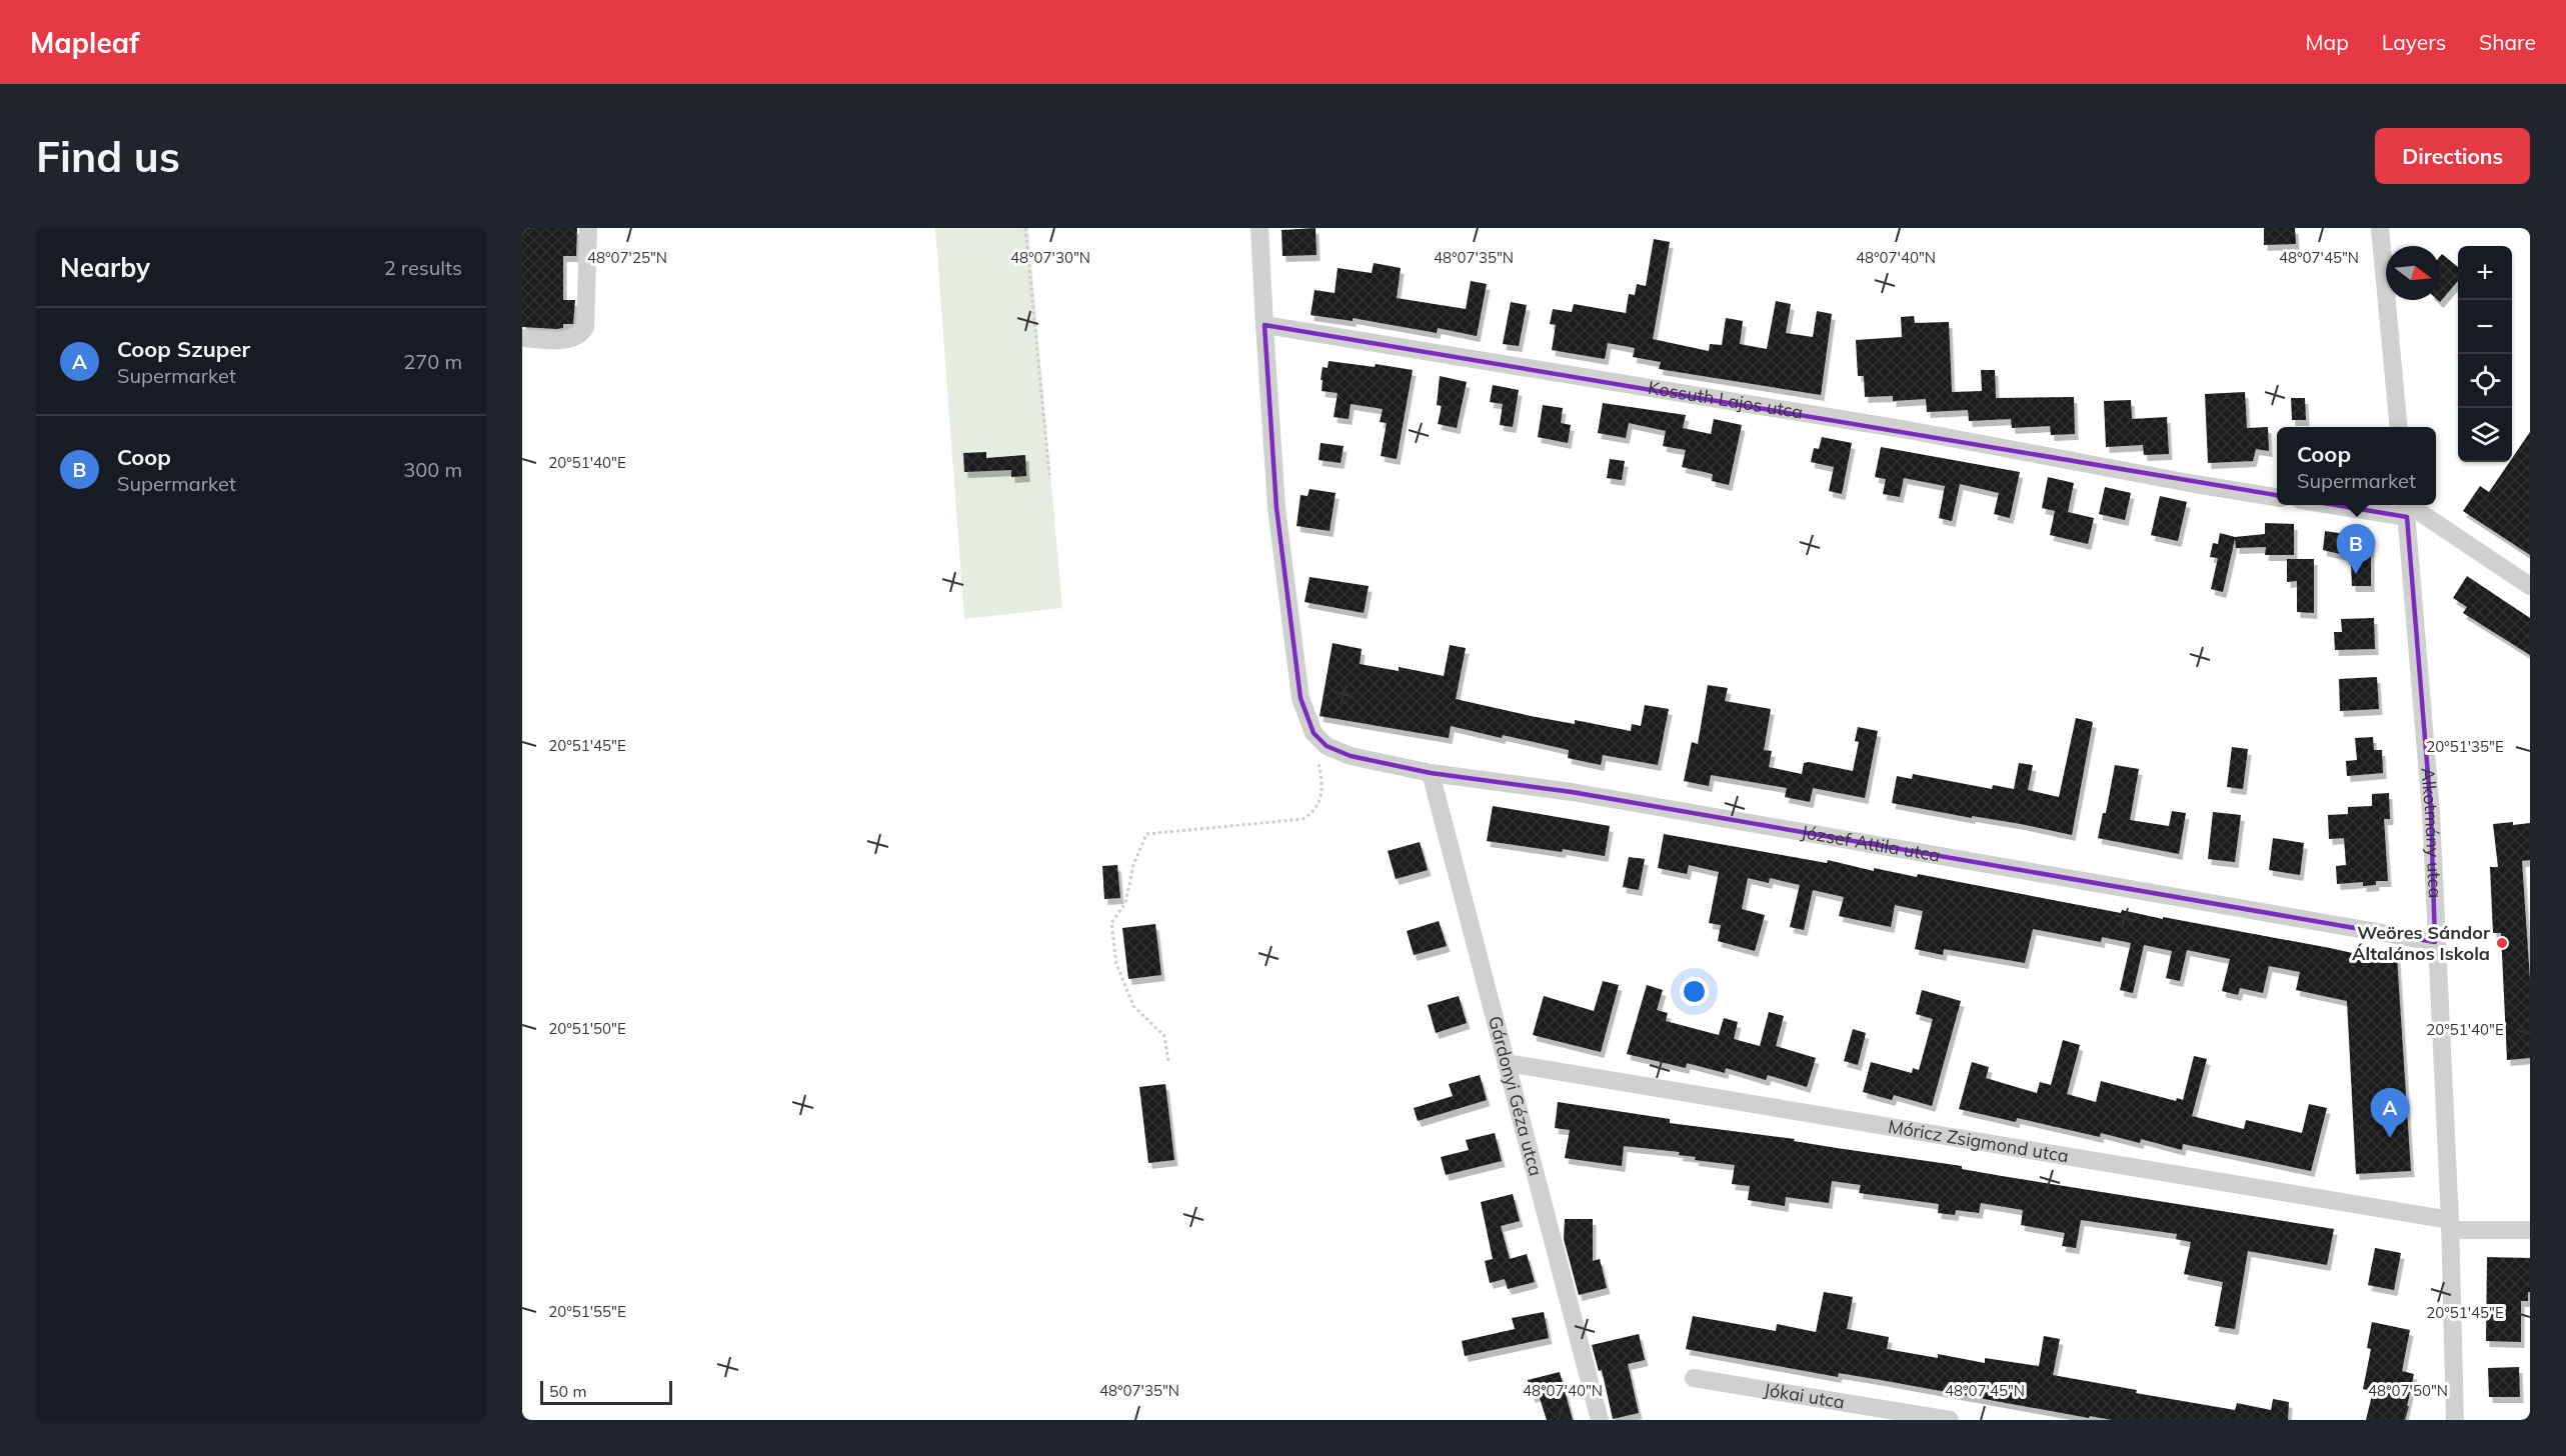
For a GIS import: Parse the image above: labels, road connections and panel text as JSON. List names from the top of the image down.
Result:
{
  "streets": {
    "street": [
      "Kossuth Lajos utca",
      "Alkotmány utca",
      "József Attila utca",
      "Gárdonyi Géza utca",
      "Móricz Zsigmond utca",
      "Jókai utca"
    ]
  },
  "crossings": [
    ["Alkotmány utca", "József Attila utca"],
    ["Alkotmány utca", "Móricz Zsigmond utca"],
    ["József Attila utca", "Gárdonyi Géza utca"],
    ["Gárdonyi Géza utca", "Móricz Zsigmond utca"]
  ],
  "places": ["Weöres Sándor Általános Iskola"],
  "scale_bar": "50 m",
  "north": "right",
  "page": {
    "header": "Mapleaf",
    "nav": ["Map", "Layers", "Share"],
    "buttons": "Directions",
    "title": "Find us",
    "heading": ["Nearby", "2 results"],
    "map_buttons": ["+", "−"],
    "list": [
      {
        "mark": "A",
        "name": "Coop Szuper",
        "note": "Supermarket",
        "value": "270 m"
      },
      {
        "mark": "B",
        "name": "Coop",
        "note": "Supermarket",
        "value": "300 m"
      }
    ],
    "popup": ["Coop", "Supermarket"],
    "pins": ["B", "A"],
    "scale": "50 m"
  },
  "coordinates": [
    "48°07'25\"N",
    "48°07'30\"N",
    "48°07'35\"N",
    "48°07'40\"N",
    "48°07'45\"N",
    "20°51'40\"E",
    "20°51'45\"E",
    "20°51'35\"E",
    "20°51'50\"E",
    "20°51'55\"E",
    "48°07'50\"N"
  ]
}
